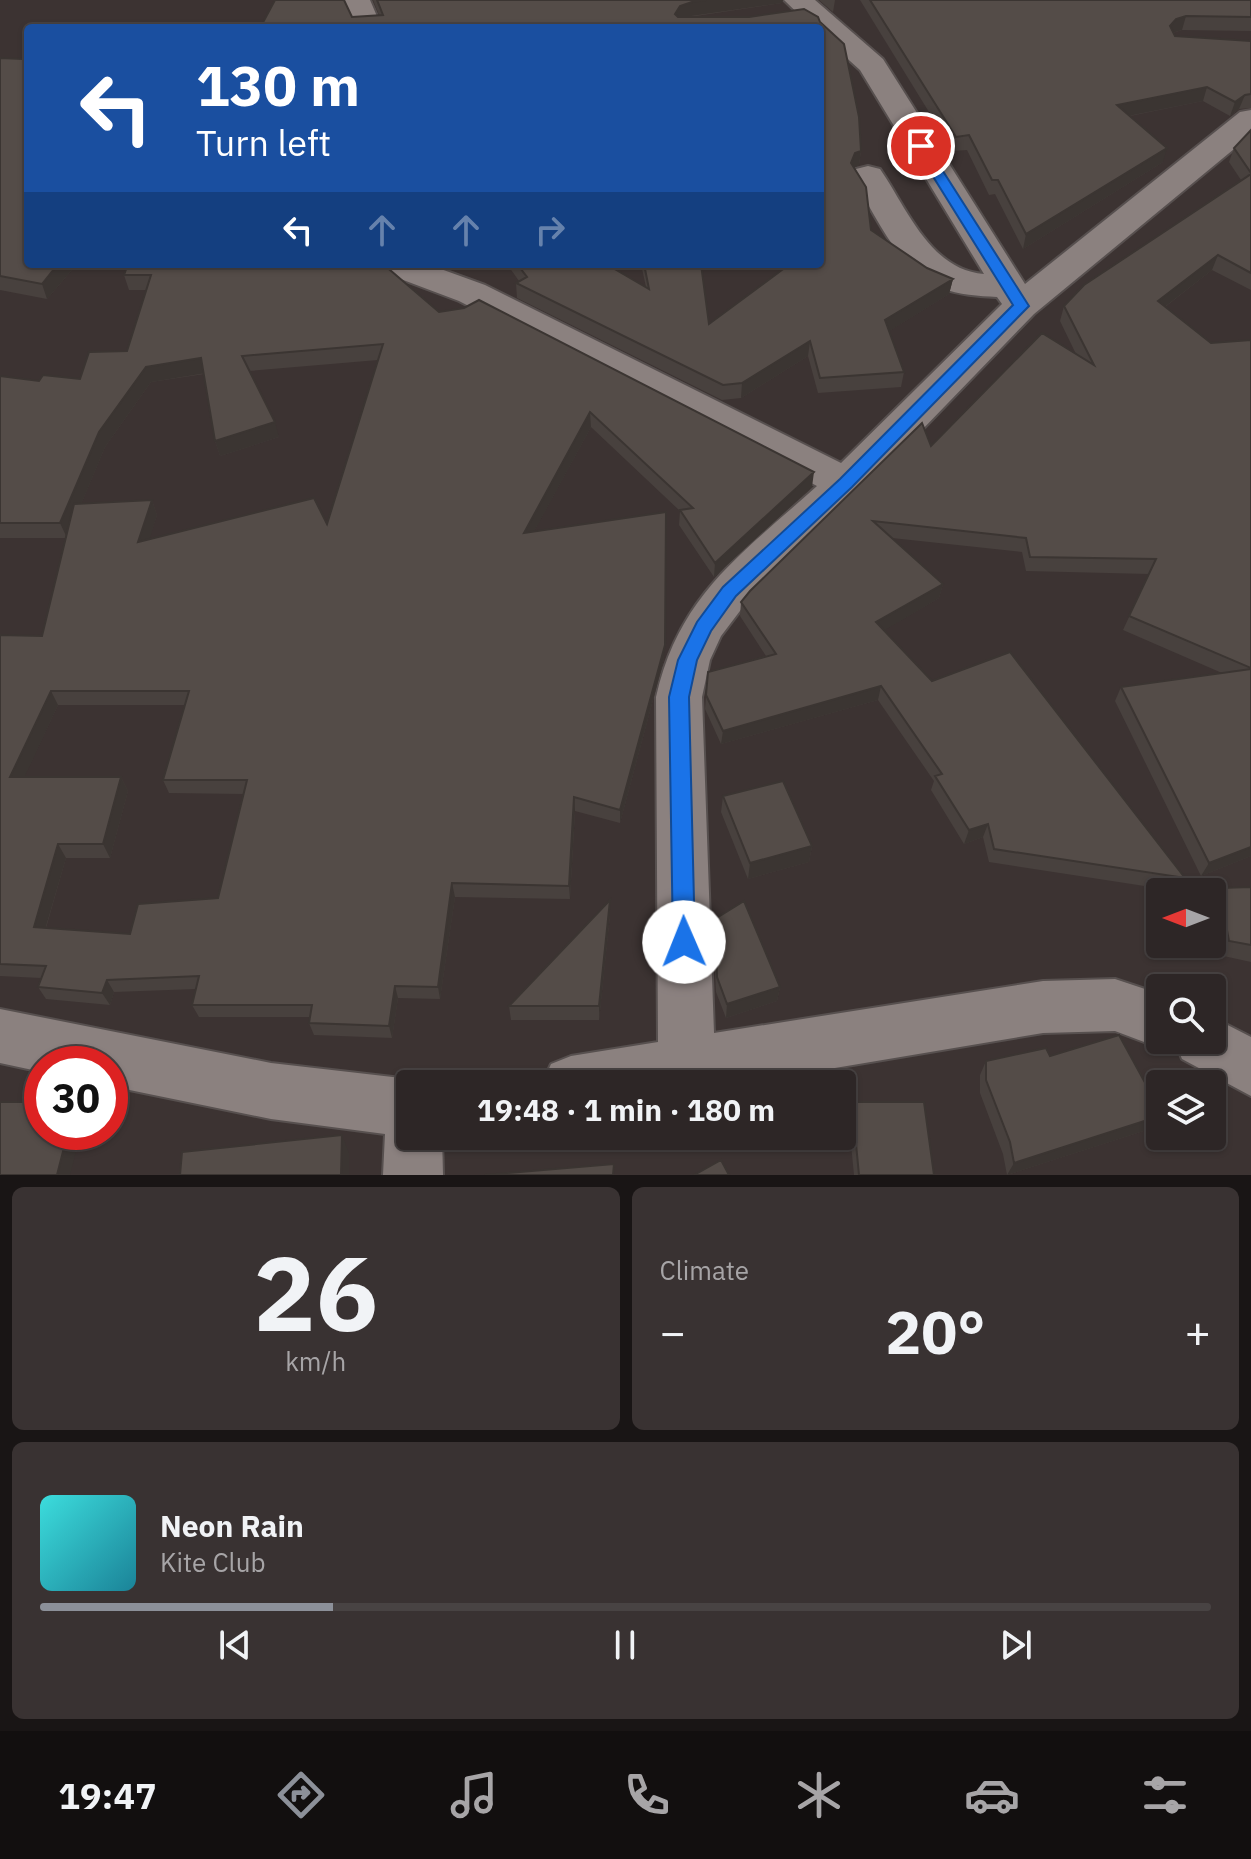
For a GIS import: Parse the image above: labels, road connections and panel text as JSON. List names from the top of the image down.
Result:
{
  "north": "left",
  "page": {
    "turn": ["130 m", "Turn left"],
    "limit": "30",
    "trip": "19:48 · 1 min · 180 m",
    "tile": [
      ["26", "km/h"],
      "Climate"
    ],
    "heat": ["−", "20°", "+"],
    "song": ["Neon Rain", "Kite Club"],
    "tabs": "19:47"
  }
}
